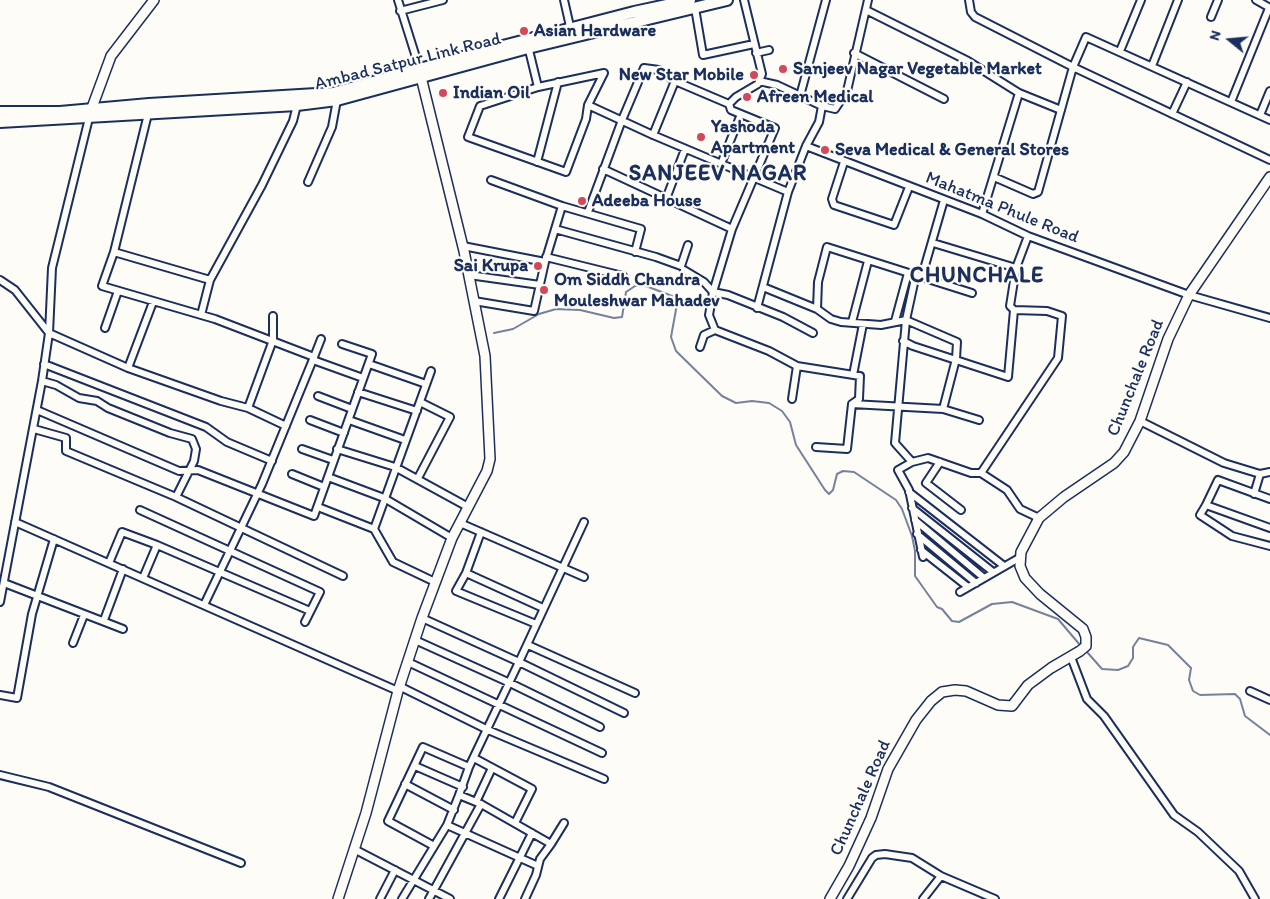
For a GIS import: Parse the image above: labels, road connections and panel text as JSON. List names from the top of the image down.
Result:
{
  "streets": {
    "main road": ["Ambad Satpur Link Road"],
    "street": ["Mahatma Phule Road", "Chunchale Road"]
  },
  "crossings": [
    ["Mahatma Phule Road", "Chunchale Road"]
  ],
  "districts": ["SANJEEV NAGAR", "CHUNCHALE"],
  "places": [
    "Asian Hardware",
    "Sanjeev Nagar Vegetable Market",
    "New Star Mobile",
    "Indian Oil",
    "Afreen Medical",
    "Yashoda Apartment",
    "Seva Medical & General Stores",
    "Adeeba House",
    "Sai Krupa",
    "Om Siddh Chandra Mouleshwar Mahadev"
  ],
  "north": "left"
}
